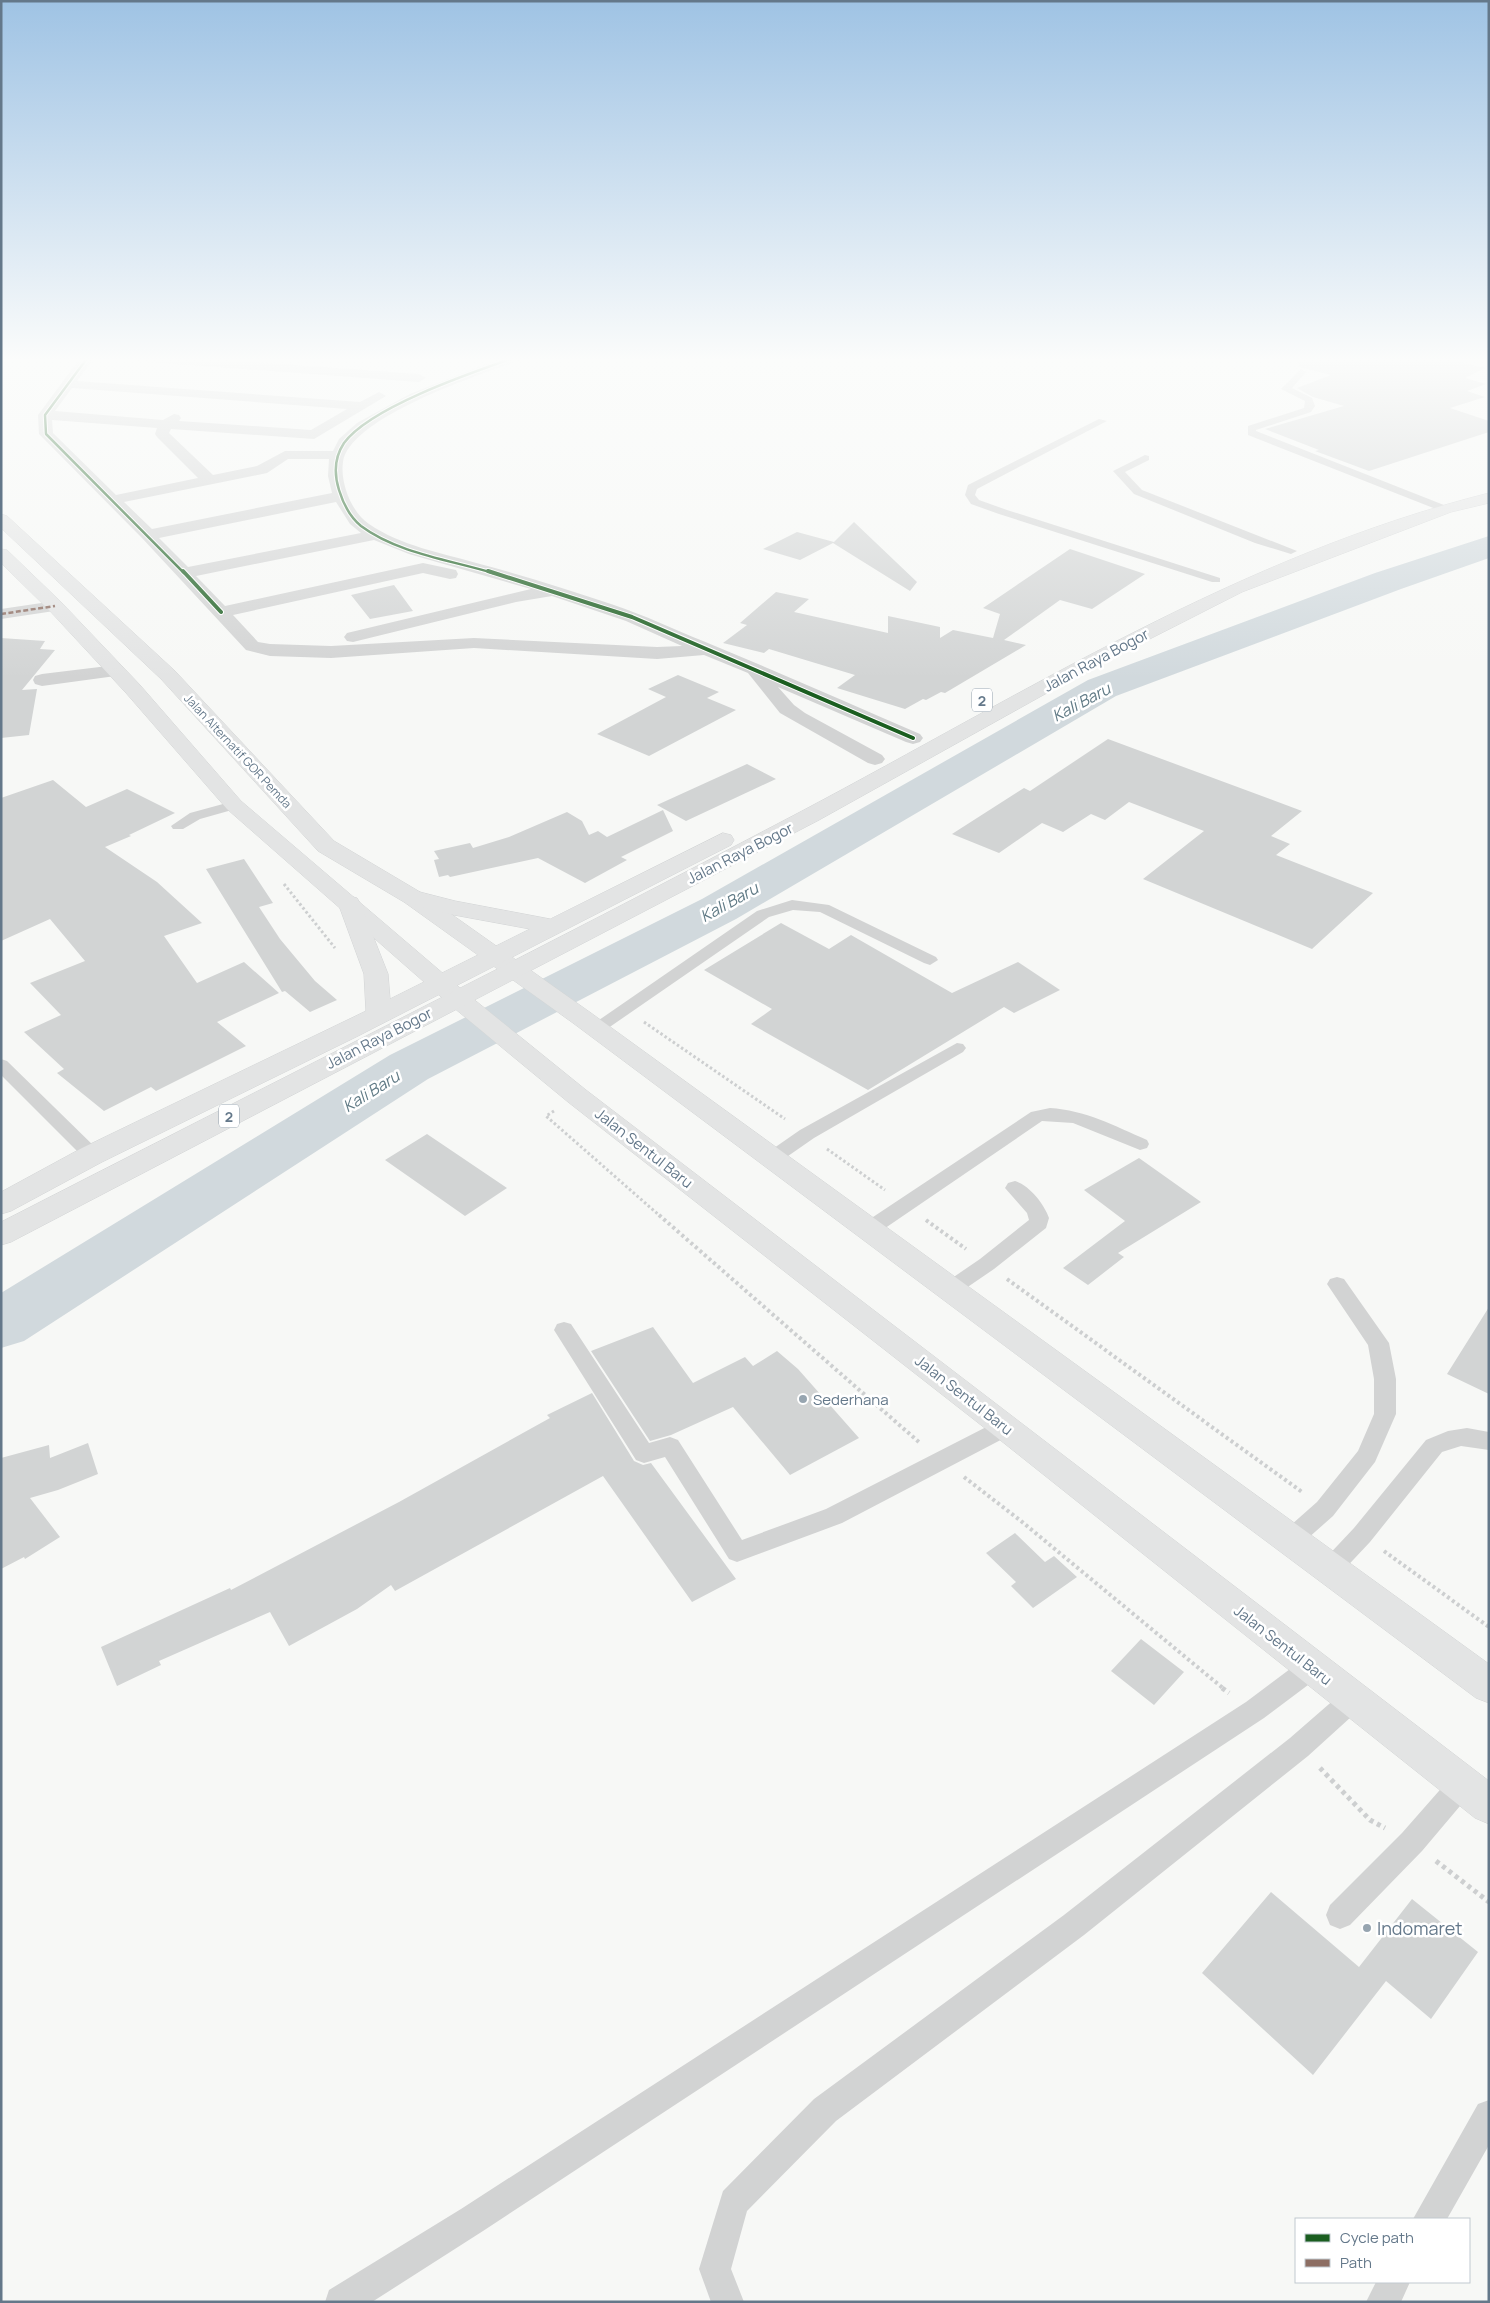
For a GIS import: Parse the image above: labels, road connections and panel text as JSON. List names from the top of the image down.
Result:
{
  "streets": {
    "main road": [
      "Jalan Raya Bogor",
      "2",
      "Jalan Alternatif GOR Pemda",
      "Jalan Sentul Baru"
    ]
  },
  "crossings": [
    ["Jalan Raya Bogor", "Jalan Alternatif GOR Pemda"],
    ["Jalan Raya Bogor", "Jalan Sentul Baru"]
  ],
  "water": ["Kali Baru"],
  "places": ["Sederhana", "Indomaret"],
  "legend": ["Cycle path", "Path"]
}
